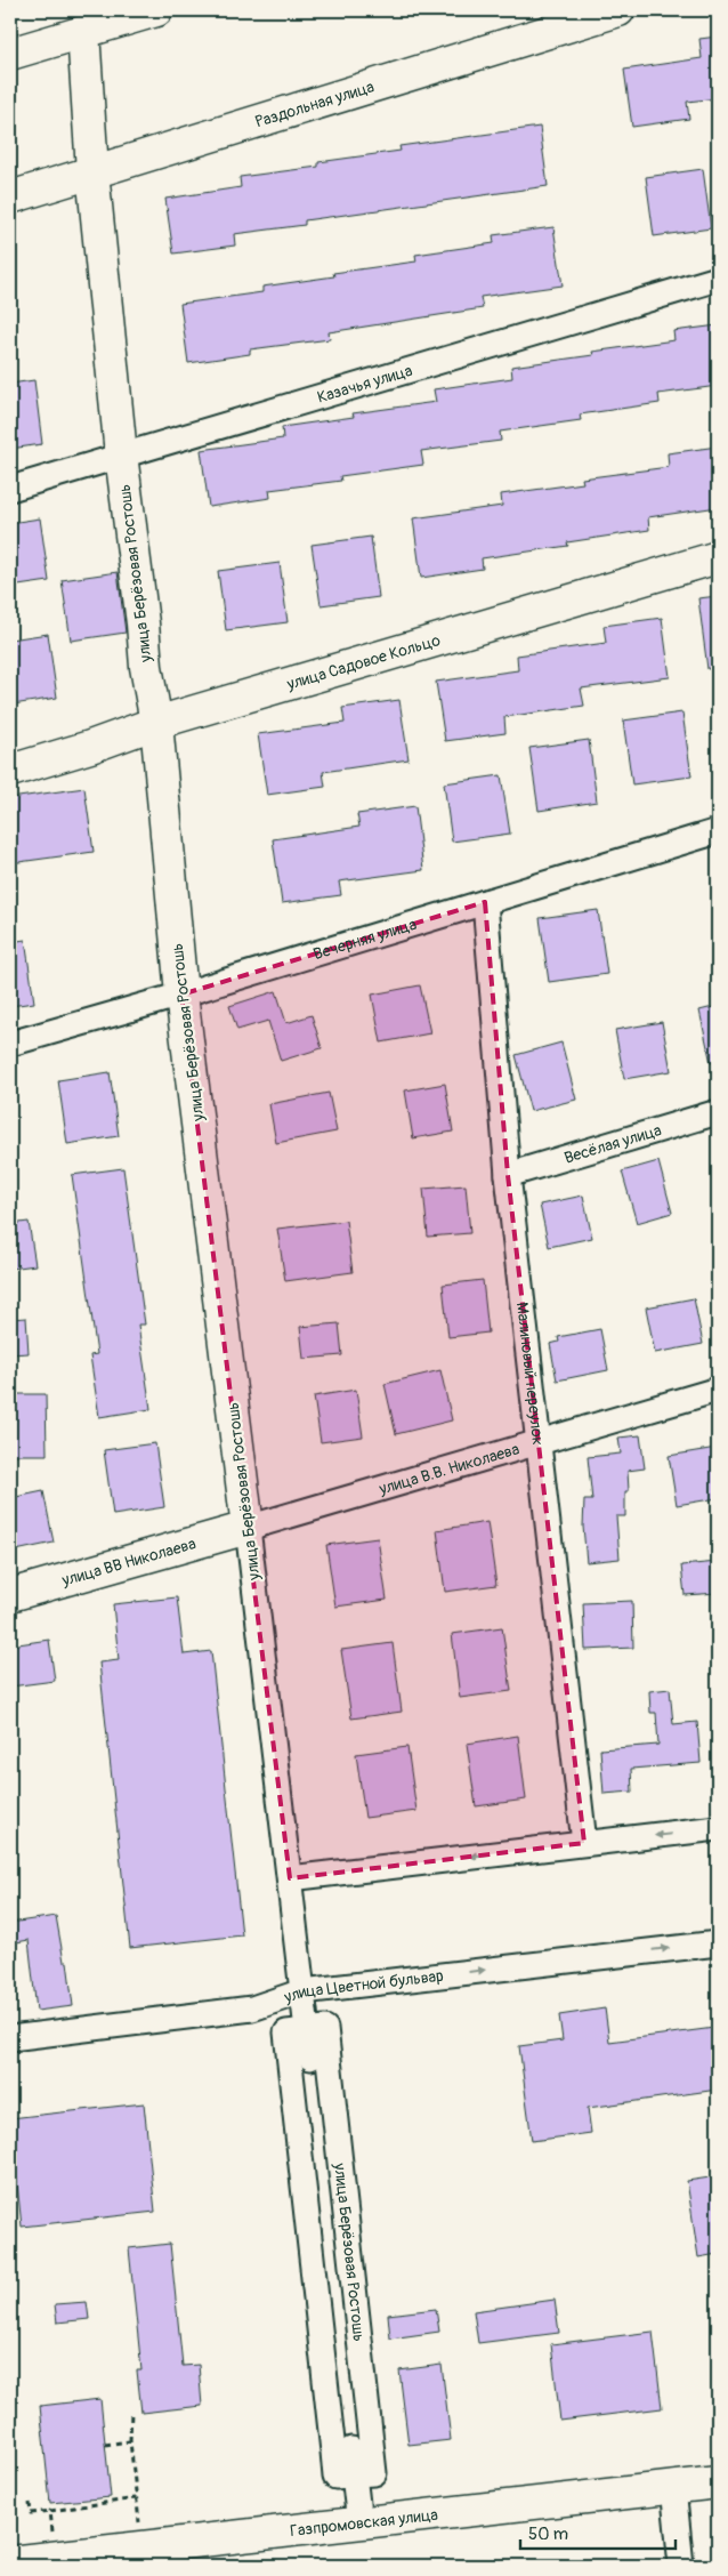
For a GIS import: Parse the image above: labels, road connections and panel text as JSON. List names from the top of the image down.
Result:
{
  "streets": {
    "street": [
      "Раздольная улица",
      "Казачья улица",
      "улица Берёзовая Ростошь",
      "улица Садовое Кольцо",
      "Вечерняя улица",
      "Весёлая улица",
      "Малиновый переулок",
      "улица В.В. Николаева",
      "улица ВВ Николаева",
      "улица Цветной бульвар",
      "Газпромовская улица"
    ]
  },
  "crossings": [
    ["Раздольная улица", "улица Берёзовая Ростошь"],
    ["Казачья улица", "улица Берёзовая Ростошь"],
    ["улица Берёзовая Ростошь", "улица Садовое Кольцо"],
    ["улица Берёзовая Ростошь", "Вечерняя улица"],
    ["улица Берёзовая Ростошь", "улица В.В. Николаева"],
    ["улица Берёзовая Ростошь", "улица ВВ Николаева"],
    ["улица Берёзовая Ростошь", "улица Цветной бульвар"],
    ["Вечерняя улица", "Малиновый переулок"],
    ["Весёлая улица", "Малиновый переулок"],
    ["Малиновый переулок", "улица В.В. Николаева"],
    ["улица В.В. Николаева", "улица ВВ Николаева"]
  ],
  "scale_bar": "50 m"
}
